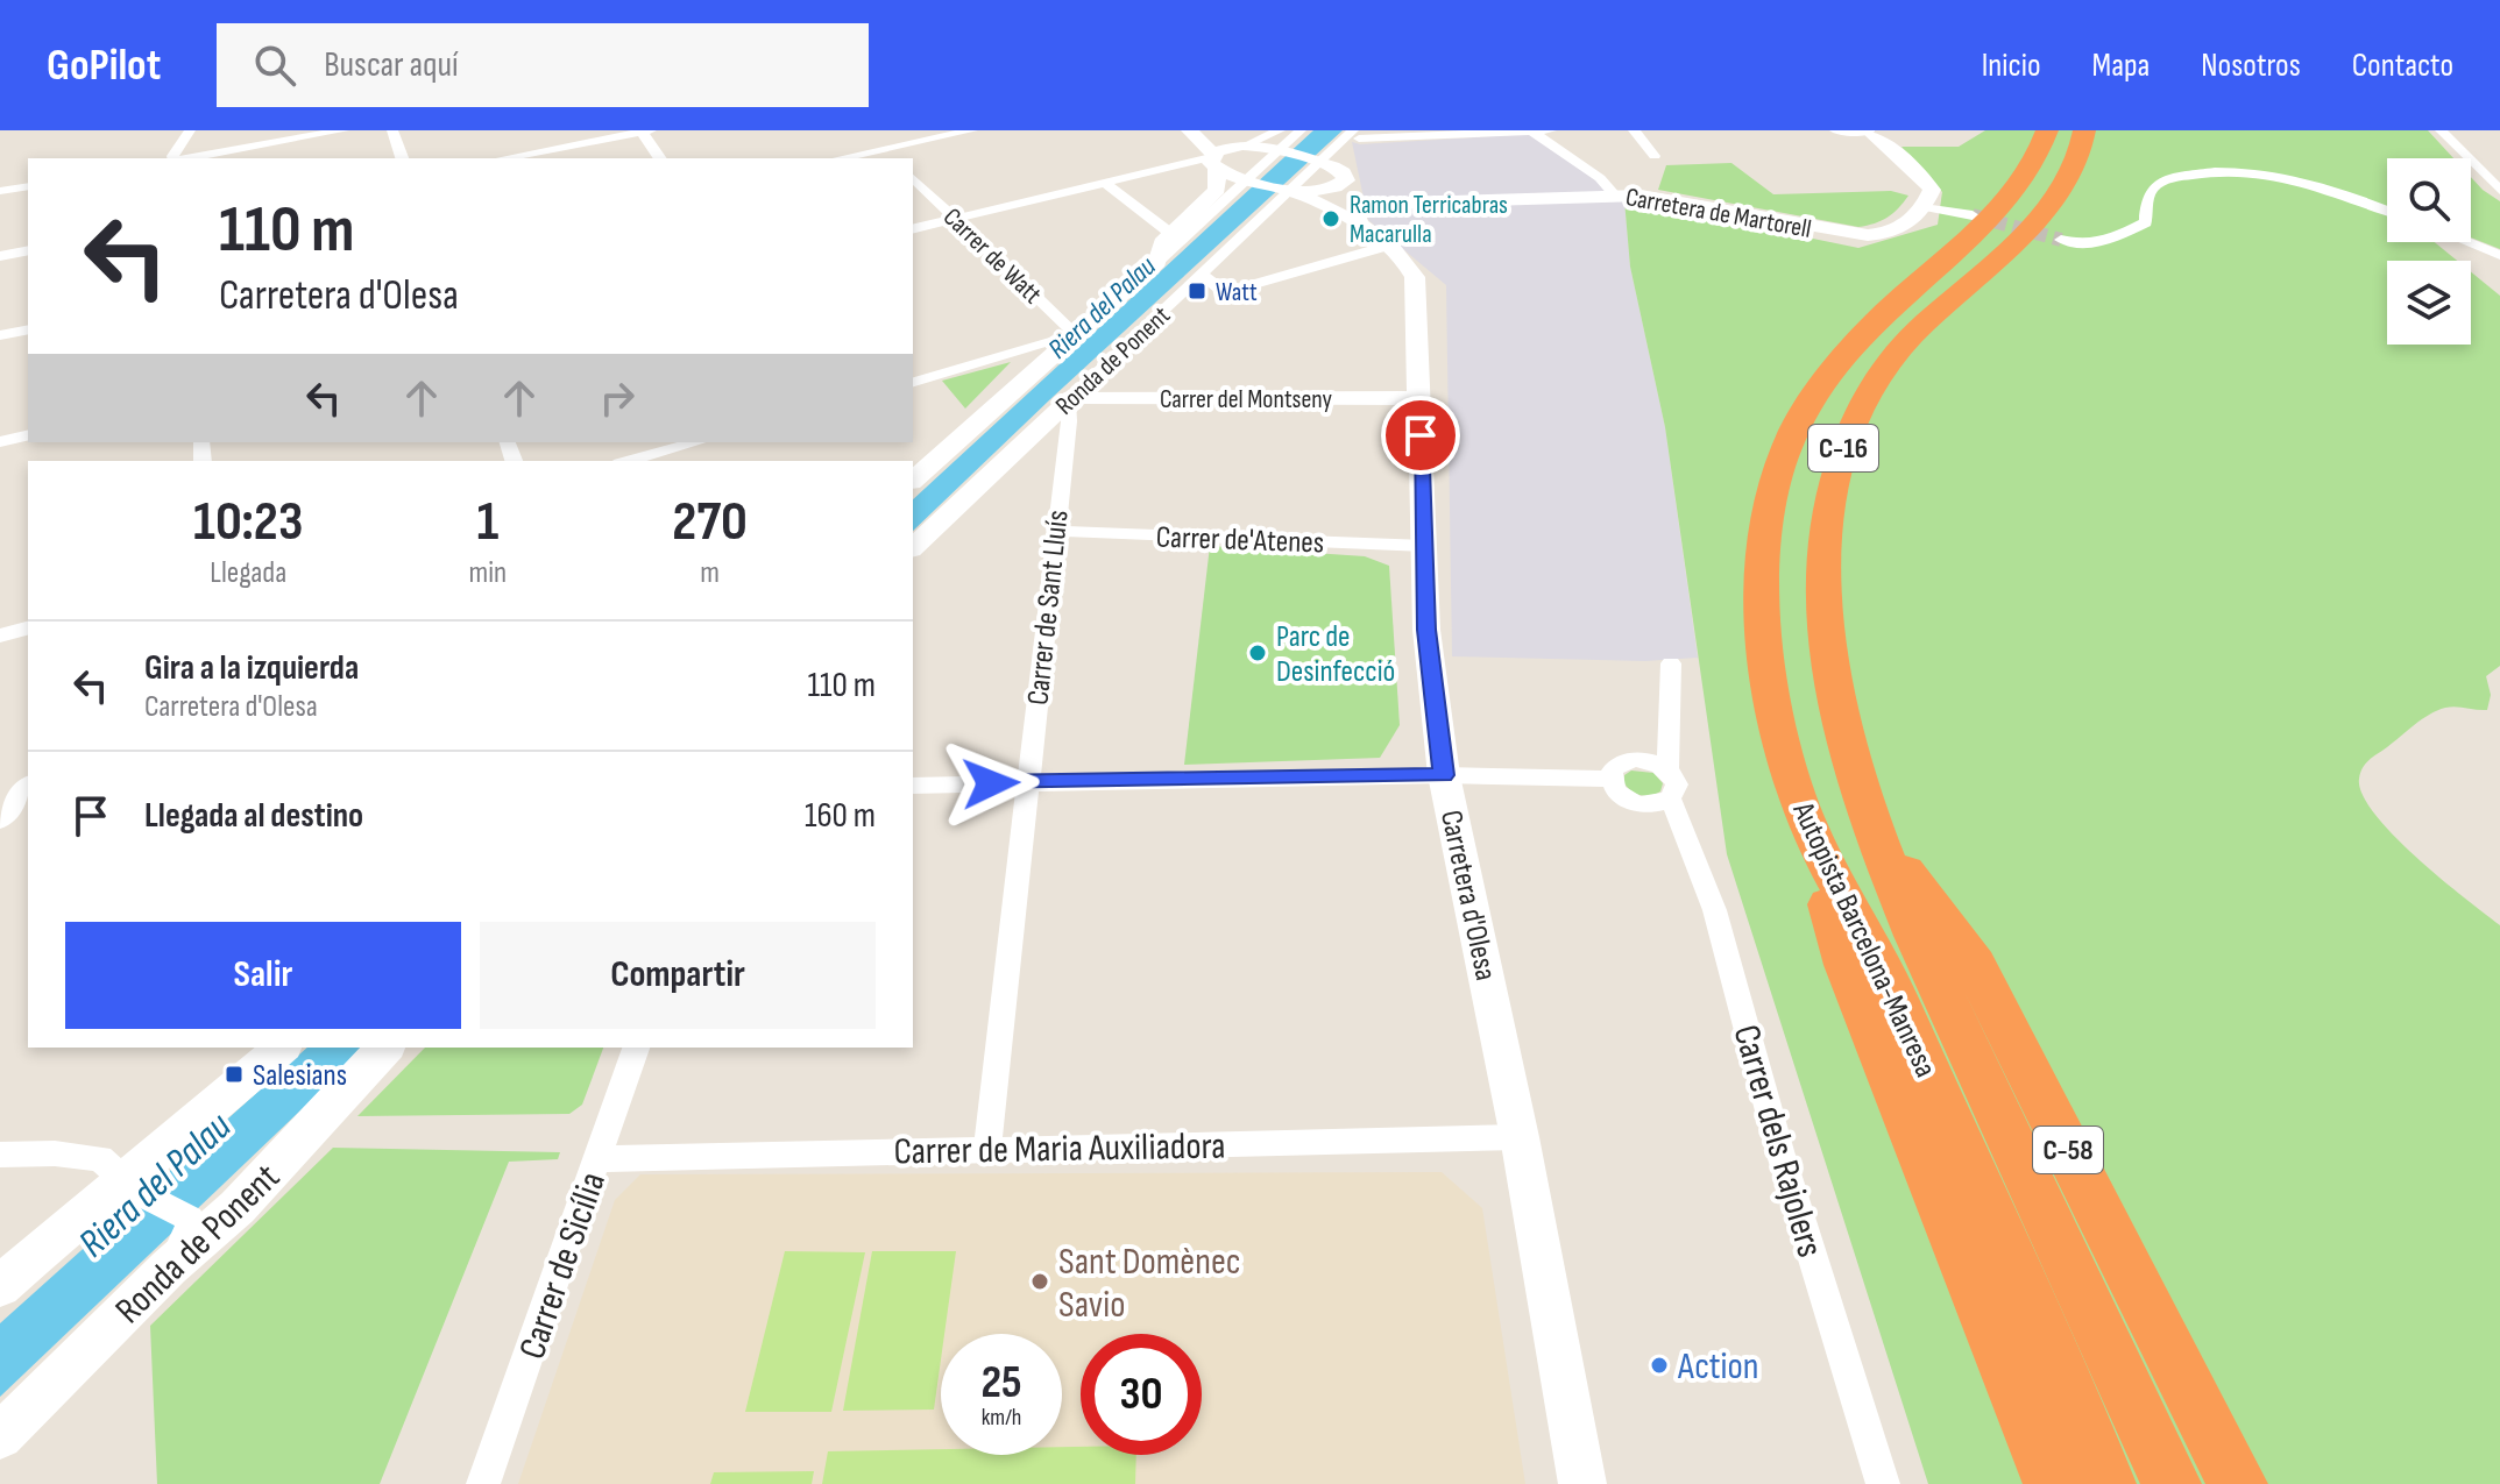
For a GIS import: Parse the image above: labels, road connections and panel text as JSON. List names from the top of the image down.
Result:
{
  "streets": {
    "highway": ["C-16", "Autopista Barcelona-Manresa", "C-58"],
    "main road": [
      "Carretera de Martorell",
      "Ronda de Ponent",
      "Carrer del Montseny",
      "Carretera d'Olesa"
    ],
    "street": [
      "Carrer de Watt",
      "Carrer de'Atenes",
      "Carrer de Sant Lluís",
      "Carrer dels Rajolers",
      "Carrer de Maria Auxiliadora",
      "Carrer de Sicília"
    ]
  },
  "crossings": [
    ["Carrer de Watt", "Ronda de Ponent"],
    ["Ronda de Ponent", "Carrer del Montseny"],
    ["Ronda de Ponent", "Carrer de Sant Lluís"],
    ["Carrer del Montseny", "Carrer de Sant Lluís"],
    ["Carrer del Montseny", "Carretera d'Olesa"],
    ["Carrer de'Atenes", "Carrer de Sant Lluís"],
    ["Carrer de'Atenes", "Carretera d'Olesa"],
    ["Carrer de Sant Lluís", "Carrer de Maria Auxiliadora"],
    ["Carretera d'Olesa", "Carrer de Maria Auxiliadora"],
    ["Autopista Barcelona-Manresa", "C-58"],
    ["Carrer de Maria Auxiliadora", "Carrer de Sicília"]
  ],
  "water": ["Riera del Palau"],
  "places": {
    "other": [
      "Ramon Terricabras Macarulla",
      "Parc de Desinfecció",
      "Sant Domènec Savio",
      "Action"
    ],
    "transit": ["Watt", "Salesians"]
  },
  "page": {
    "header": "GoPilot",
    "search": "Buscar aquí",
    "nav": [
      "Inicio",
      "Mapa",
      "Nosotros",
      "Contacto"
    ],
    "turn": ["110 m", "Carretera d'Olesa"],
    "eta": [
      "10:23",
      "Llegada",
      "1",
      "min",
      "270",
      "m"
    ],
    "list": [
      {
        "name": "Gira a la izquierda",
        "note": "Carretera d'Olesa",
        "value": "110 m"
      },
      {
        "name": "Llegada al destino",
        "value": "160 m"
      }
    ],
    "buttons": ["Salir", "Compartir"],
    "speed": "25 km/h",
    "limit": "30"
  }
}
